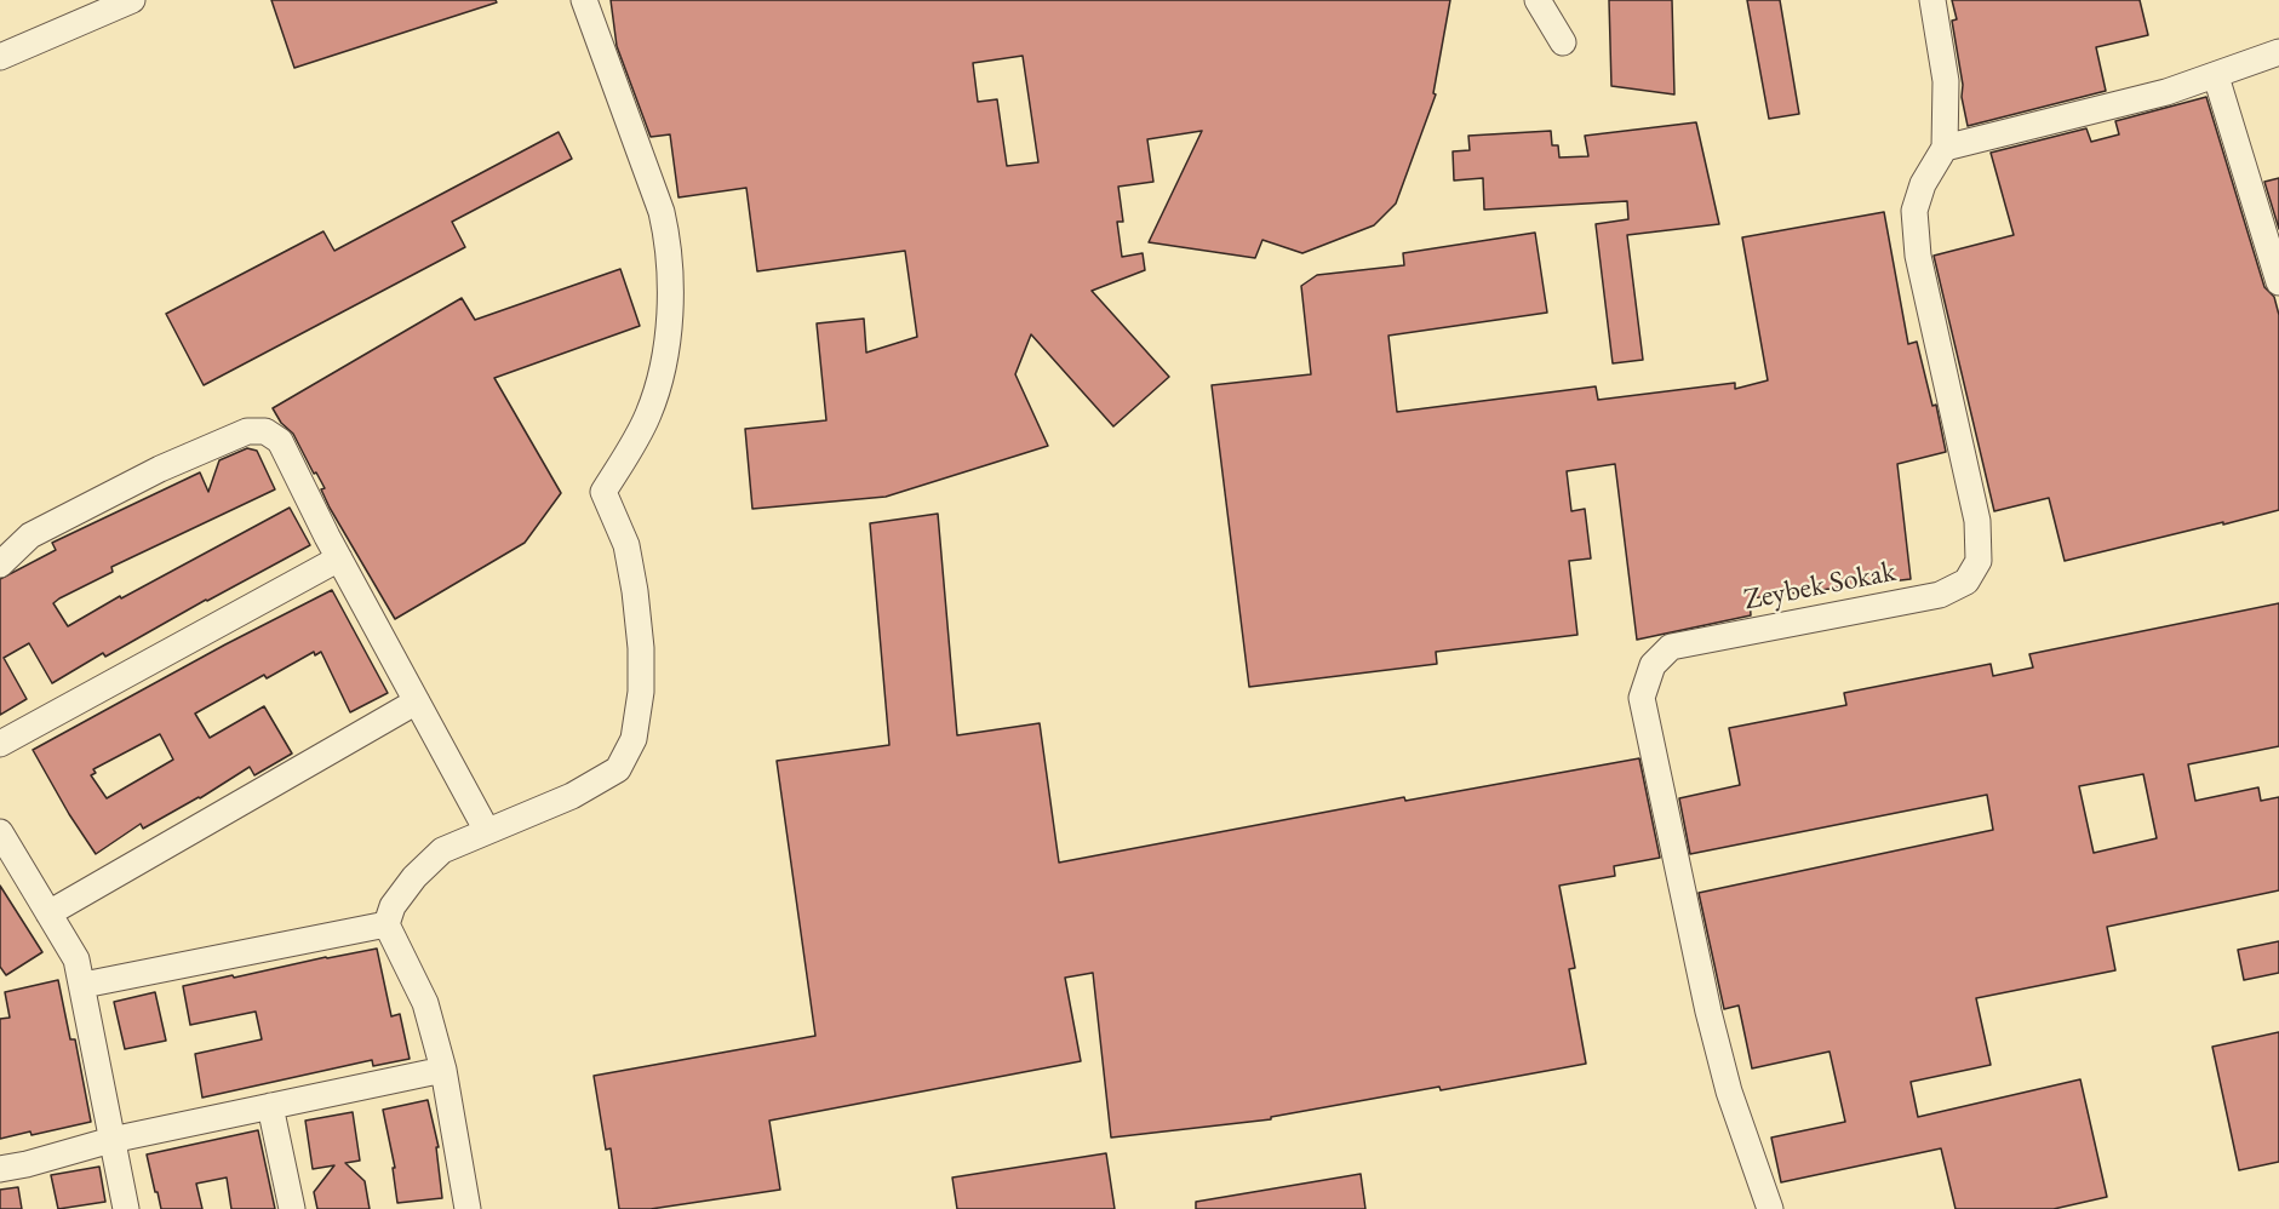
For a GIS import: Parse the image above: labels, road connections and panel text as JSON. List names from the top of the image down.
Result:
{
  "streets": {
    "street": ["Zeybek Sokak"]
  }
}
